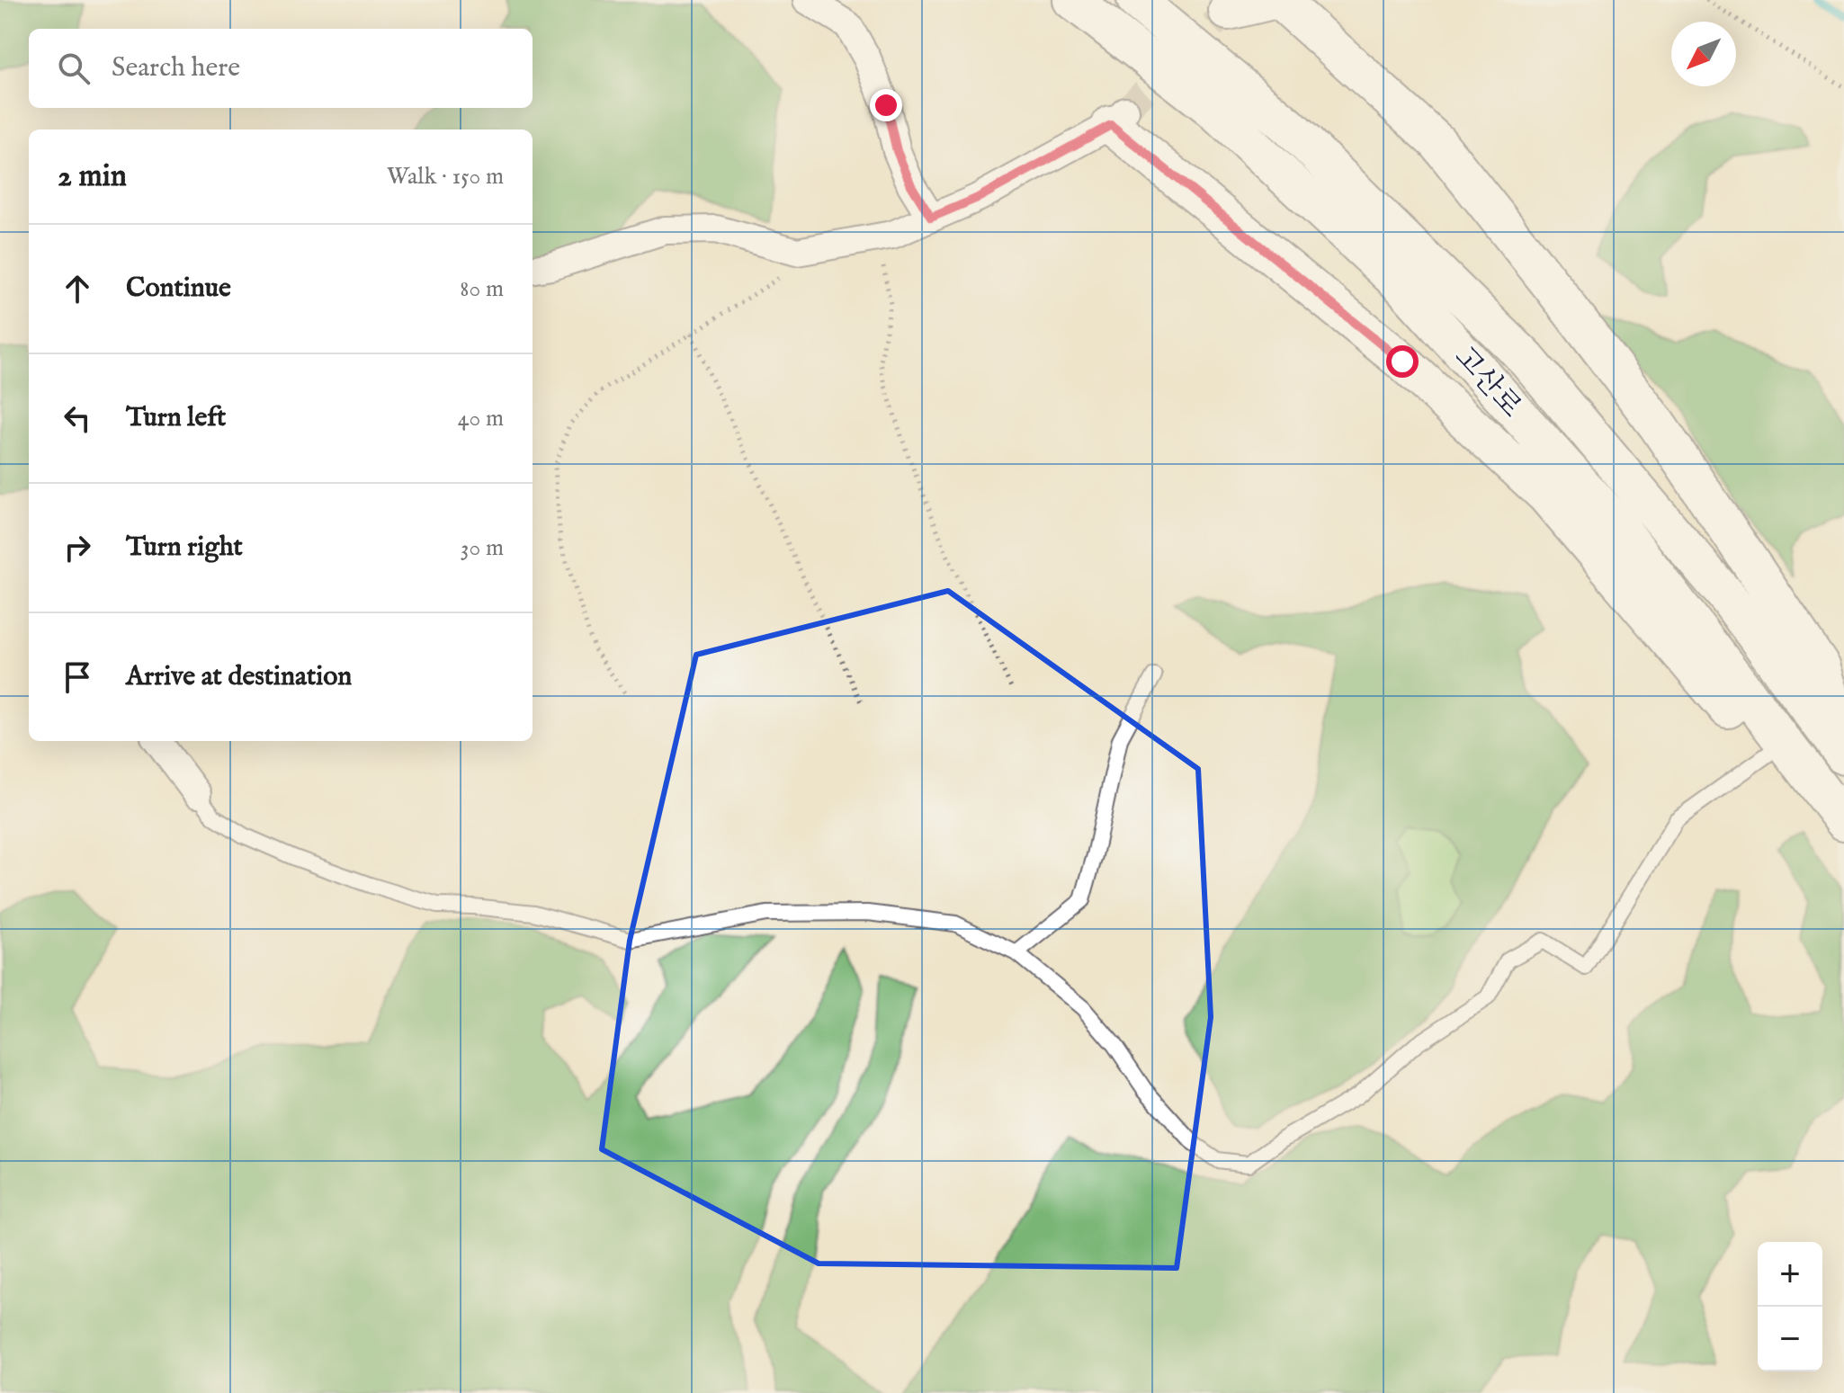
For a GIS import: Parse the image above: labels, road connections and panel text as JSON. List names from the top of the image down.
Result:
{
  "streets": {
    "street": ["고산로"]
  },
  "north": "bottom left",
  "page": {
    "search": "Search here",
    "heading": ["2 min", "Walk · 150 m"],
    "list": [
      ["Continue", "80 m"],
      ["Turn left", "40 m"],
      ["Turn right", "30 m"],
      "Arrive at destination"
    ],
    "map_buttons": ["+", "−"]
  }
}
